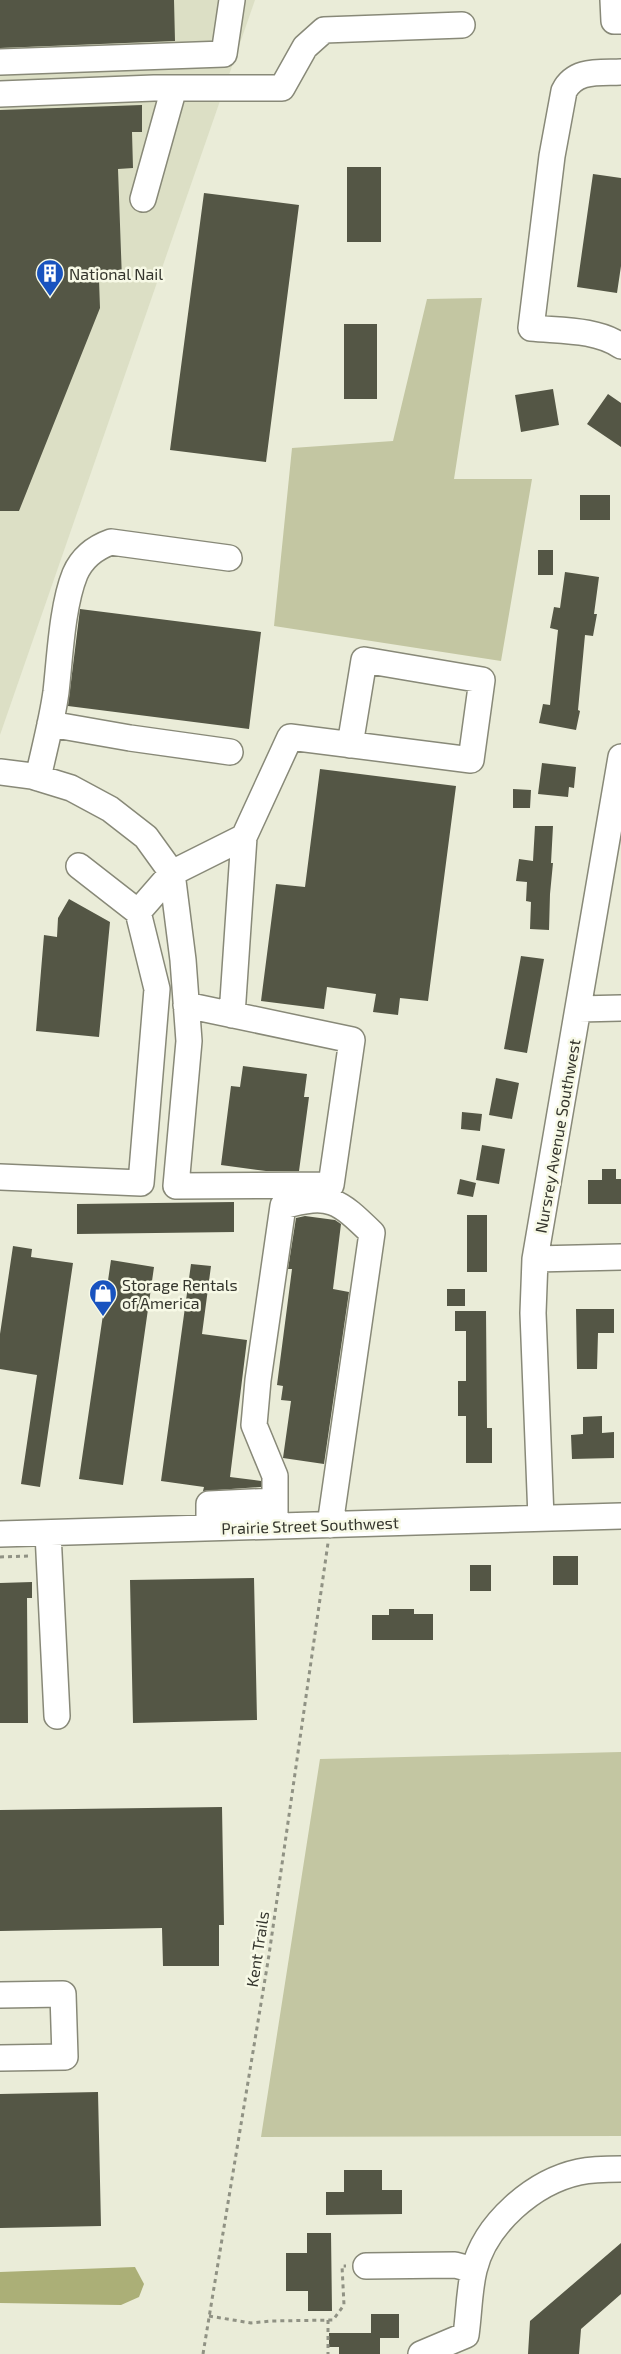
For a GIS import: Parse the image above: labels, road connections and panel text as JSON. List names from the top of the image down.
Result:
{
  "streets": {
    "street": ["Nursrey Avenue Southwest", "Prairie Street Southwest"],
    "path": ["Kent Trails"]
  },
  "crossings": [
    ["Nursrey Avenue Southwest", "Prairie Street Southwest"],
    ["Prairie Street Southwest", "Kent Trails"]
  ],
  "places": {
    "building": ["National Nail"],
    "shop": ["Storage Rentals of America"]
  }
}
